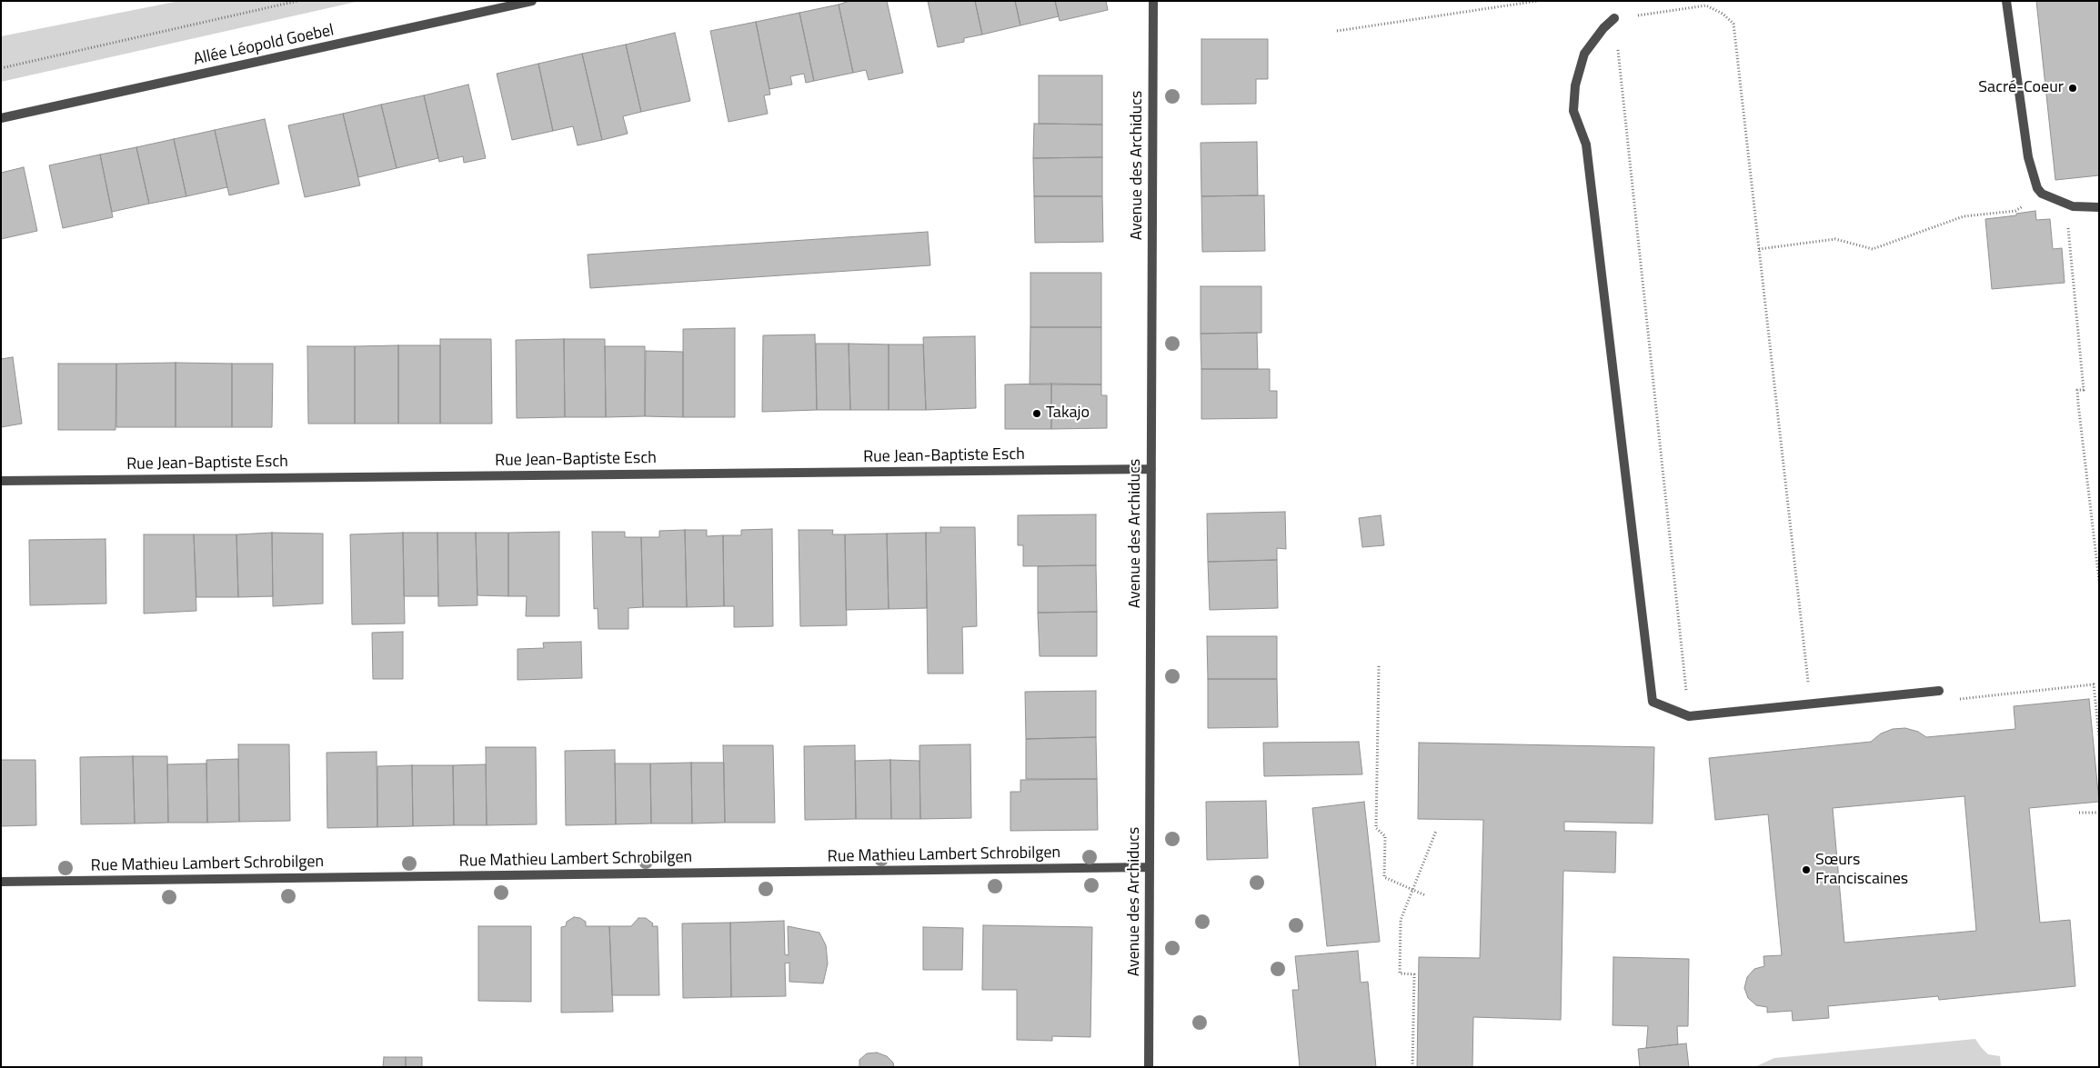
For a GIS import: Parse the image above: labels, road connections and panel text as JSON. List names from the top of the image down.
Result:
{
  "streets": {
    "street": [
      "Allée Léopold Goebel",
      "Avenue des Archiducs",
      "Rue Jean-Baptiste Esch",
      "Rue Mathieu Lambert Schrobilgen"
    ]
  },
  "crossings": [
    ["Avenue des Archiducs", "Rue Jean-Baptiste Esch"],
    ["Avenue des Archiducs", "Rue Mathieu Lambert Schrobilgen"]
  ],
  "places": ["Sacré-Coeur", "Takajo", "Sœurs Franciscaines"]
}
